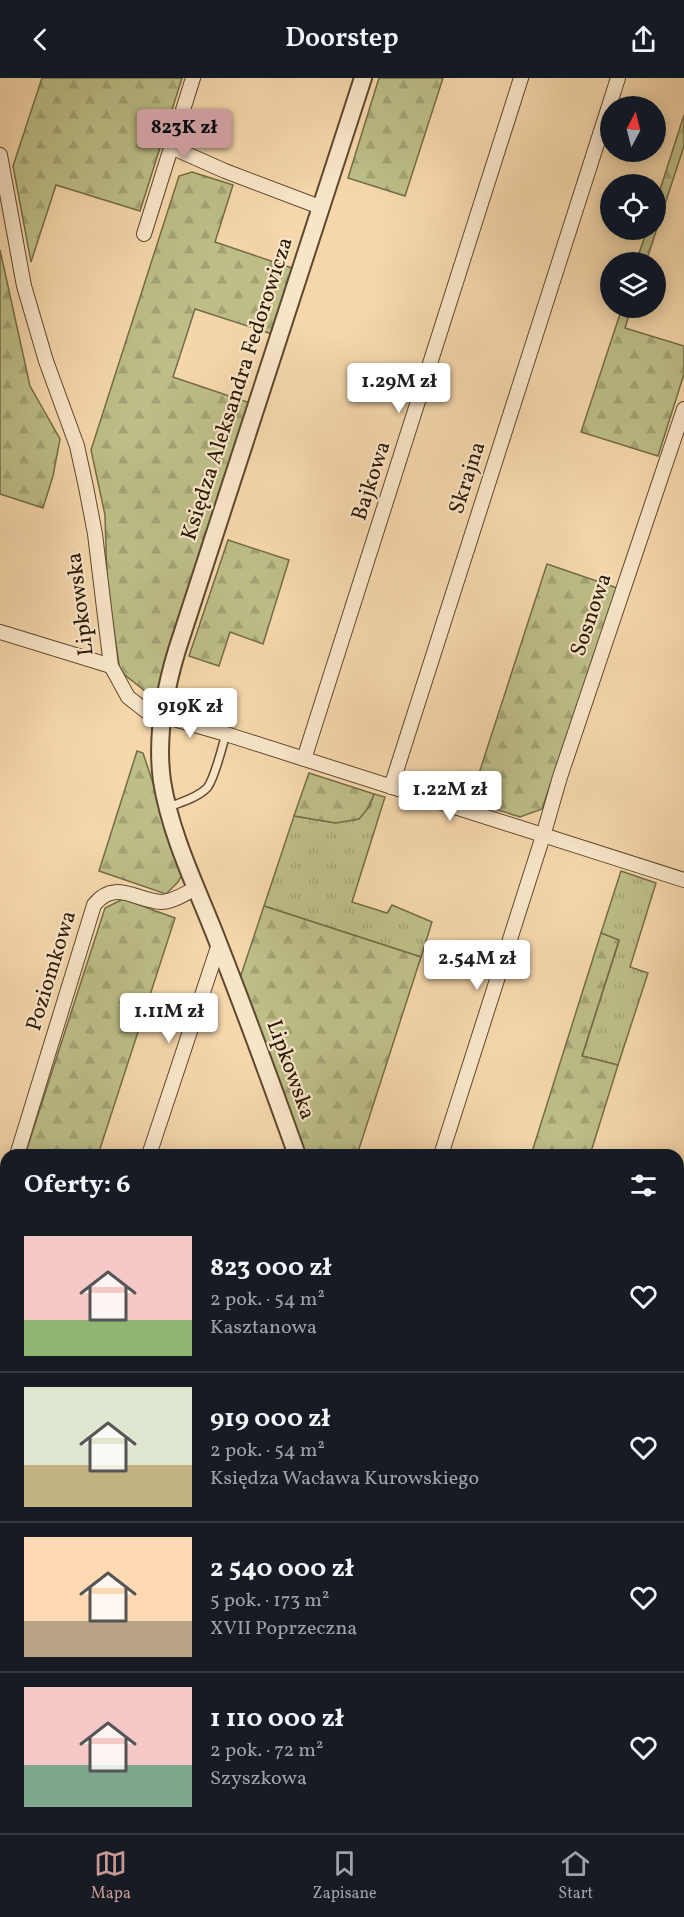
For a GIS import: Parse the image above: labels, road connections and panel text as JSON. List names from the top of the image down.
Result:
{
  "streets": {
    "street": [
      "Księdza Aleksandra Fedorowicza",
      "Skrajna",
      "Bajkowa",
      "Lipkowska",
      "Sosnowa",
      "Poziomkowa"
    ]
  },
  "crossings": [
    ["Księdza Aleksandra Fedorowicza", "Lipkowska"],
    ["Lipkowska", "Poziomkowa"]
  ],
  "north": "top",
  "page": {
    "header": "Doorstep",
    "price": [
      "823K zł",
      "1.29M zł",
      "919K zł",
      "1.22M zł",
      "2.54M zł",
      "1.11M zł"
    ],
    "heading": "Oferty: 6",
    "list": [
      {
        "name": "823 000 zł",
        "note": "2 pok. · 54 m² · Kasztanowa"
      },
      {
        "name": "919 000 zł",
        "note": "2 pok. · 54 m² · Księdza Wacława Kurowskiego"
      },
      {
        "name": "2 540 000 zł",
        "note": "5 pok. · 173 m² · XVII Poprzeczna"
      },
      {
        "name": "1 110 000 zł",
        "note": "2 pok. · 72 m² · Szyszkowa"
      }
    ],
    "tabs": ["Mapa", "Zapisane", "Start"]
  }
}
